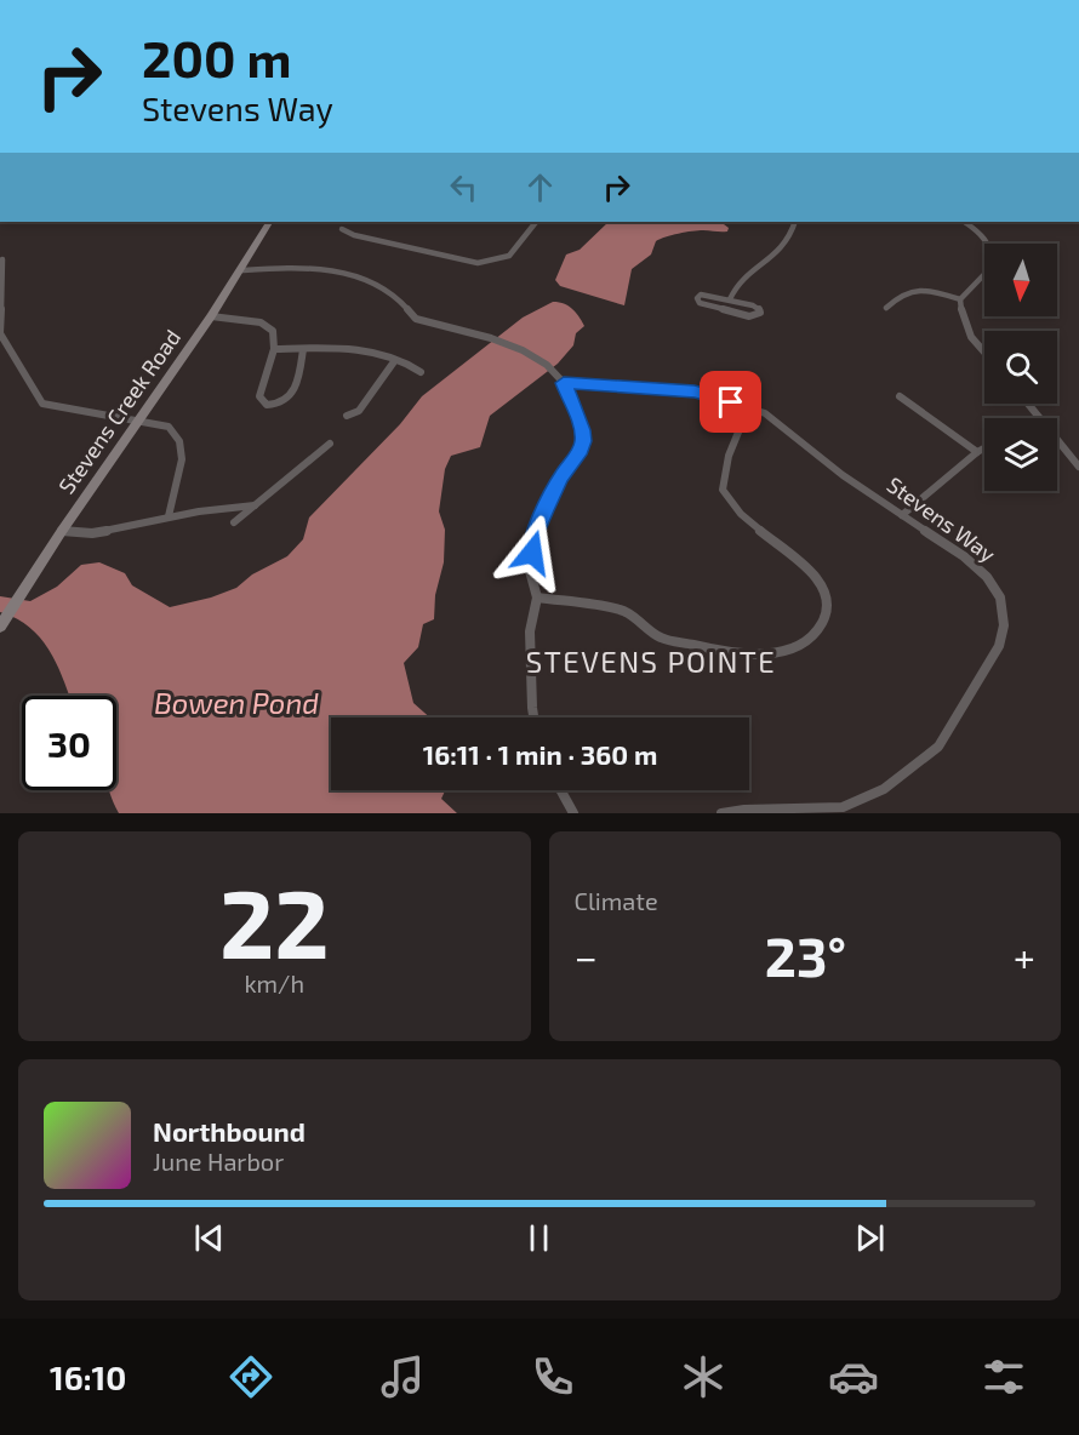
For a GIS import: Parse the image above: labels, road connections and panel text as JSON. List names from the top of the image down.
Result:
{
  "streets": {
    "street": ["Stevens Creek Road", "Stevens Way"]
  },
  "districts": ["STEVENS POINTE"],
  "water": ["Bowen Pond"],
  "north": "bottom",
  "page": {
    "turn": ["200 m", "Stevens Way"],
    "limit": "30",
    "trip": "16:11 · 1 min · 360 m",
    "tile": [
      ["22", "km/h"],
      "Climate"
    ],
    "heat": ["−", "23°", "+"],
    "song": ["Northbound", "June Harbor"],
    "tabs": "16:10"
  }
}
